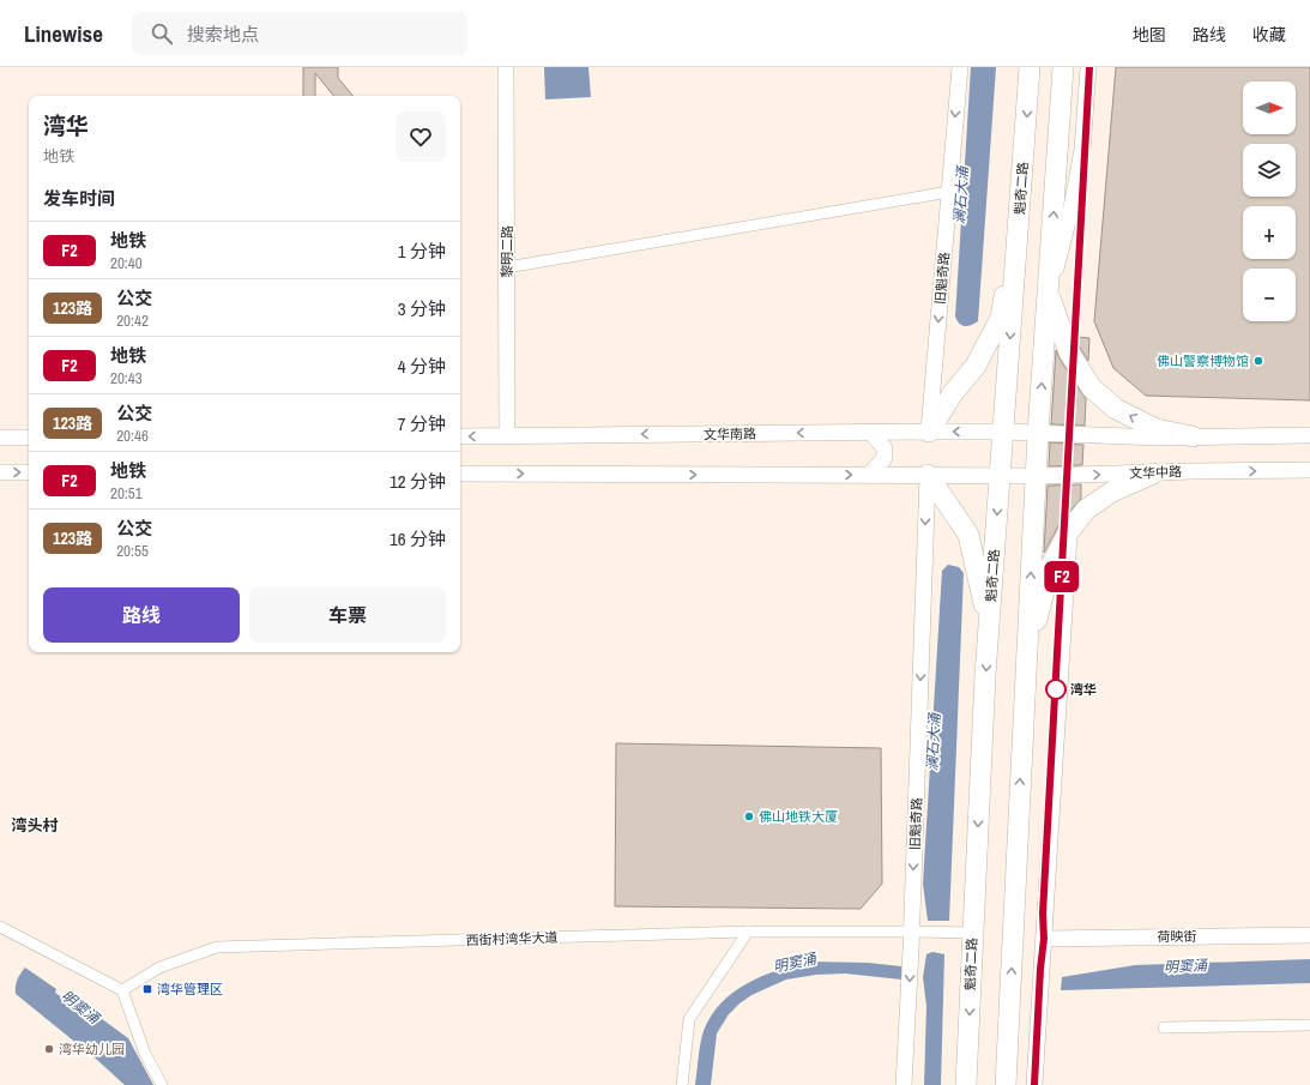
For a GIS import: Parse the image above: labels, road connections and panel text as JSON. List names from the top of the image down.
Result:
{
  "streets": {
    "highway": ["魁奇二路"],
    "main road": [
      "黎明二路",
      "旧魁奇路",
      "文华南路",
      "文华中路",
      "荷映街"
    ],
    "street": ["西街村湾华大道"]
  },
  "crossings": [
    ["魁奇二路", "文华南路"],
    ["魁奇二路", "文华中路"],
    ["魁奇二路", "西街村湾华大道"],
    ["黎明二路", "文华南路"],
    ["旧魁奇路", "文华南路"],
    ["旧魁奇路", "西街村湾华大道"]
  ],
  "districts": ["湾头村"],
  "water": ["澜石大涌", "明窦涌"],
  "places": {
    "other": [
      "佛山警察博物馆",
      "湾华",
      "佛山地铁大厦",
      "湾华幼儿园"
    ],
    "transit": ["湾华管理区"]
  },
  "lines": ["metro line F2"],
  "north": "right",
  "page": {
    "header": "Linewise",
    "search": "搜索地点",
    "nav": ["地图", "路线", "收藏"],
    "on_map": "F2",
    "map_buttons": ["+", "−"],
    "heading": [
      ["湾华", "地铁"],
      "发车时间"
    ],
    "list": [
      {
        "mark": "F2",
        "name": "地铁",
        "note": "20:40",
        "value": "1 分钟"
      },
      {
        "mark": "123路",
        "name": "公交",
        "note": "20:42",
        "value": "3 分钟"
      },
      {
        "mark": "F2",
        "name": "地铁",
        "note": "20:43",
        "value": "4 分钟"
      },
      {
        "mark": "123路",
        "name": "公交",
        "note": "20:46",
        "value": "7 分钟"
      },
      {
        "mark": "F2",
        "name": "地铁",
        "note": "20:51",
        "value": "12 分钟"
      },
      {
        "mark": "123路",
        "name": "公交",
        "note": "20:55",
        "value": "16 分钟"
      }
    ],
    "buttons": ["路线", "车票"]
  }
}
